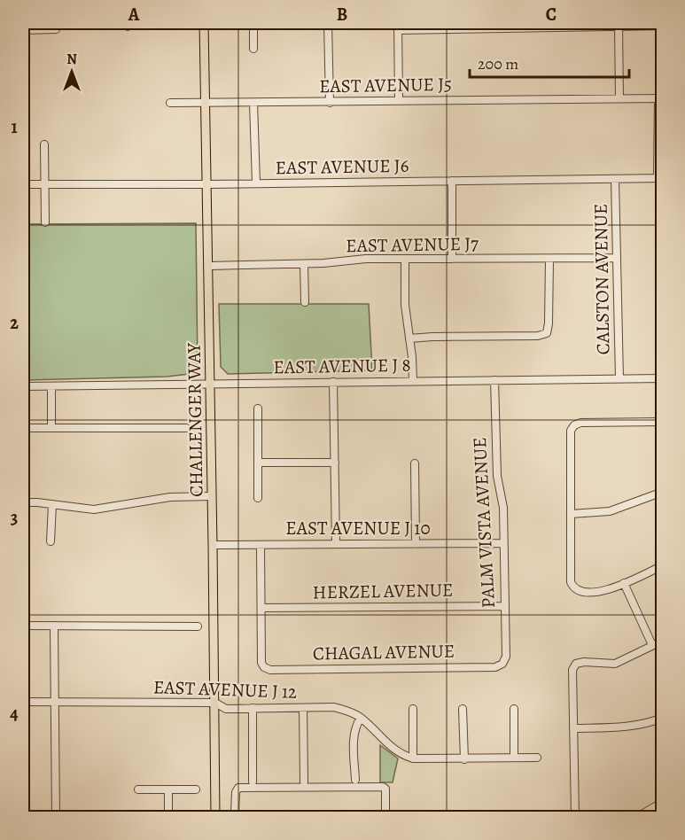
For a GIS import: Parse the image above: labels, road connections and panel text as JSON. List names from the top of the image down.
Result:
{
  "streets": {
    "main road": ["CHALLENGER WAY"],
    "street": [
      "EAST AVENUE J5",
      "EAST AVENUE J6",
      "EAST AVENUE J7",
      "CALSTON AVENUE",
      "EAST AVENUE J 8",
      "PALM VISTA AVENUE",
      "EAST AVENUE J 10",
      "HERZEL AVENUE",
      "CHAGAL AVENUE",
      "EAST AVENUE J 12"
    ]
  },
  "crossings": [
    ["EAST AVENUE J5", "CHALLENGER WAY"],
    ["EAST AVENUE J6", "CALSTON AVENUE"],
    ["EAST AVENUE J6", "CHALLENGER WAY"],
    ["EAST AVENUE J7", "CALSTON AVENUE"],
    ["EAST AVENUE J7", "CHALLENGER WAY"],
    ["CALSTON AVENUE", "EAST AVENUE J 8"],
    ["EAST AVENUE J 8", "CHALLENGER WAY"],
    ["EAST AVENUE J 8", "PALM VISTA AVENUE"],
    ["CHALLENGER WAY", "EAST AVENUE J 10"],
    ["CHALLENGER WAY", "EAST AVENUE J 12"],
    ["PALM VISTA AVENUE", "EAST AVENUE J 10"],
    ["PALM VISTA AVENUE", "HERZEL AVENUE"],
    ["PALM VISTA AVENUE", "CHAGAL AVENUE"],
    ["HERZEL AVENUE", "CHAGAL AVENUE"]
  ],
  "scale_bar": "200 m",
  "north": "top",
  "grid": {
    "columns": ["A", "B", "C"],
    "rows": [
      "1",
      "2",
      "3",
      "4"
    ]
  }
}
